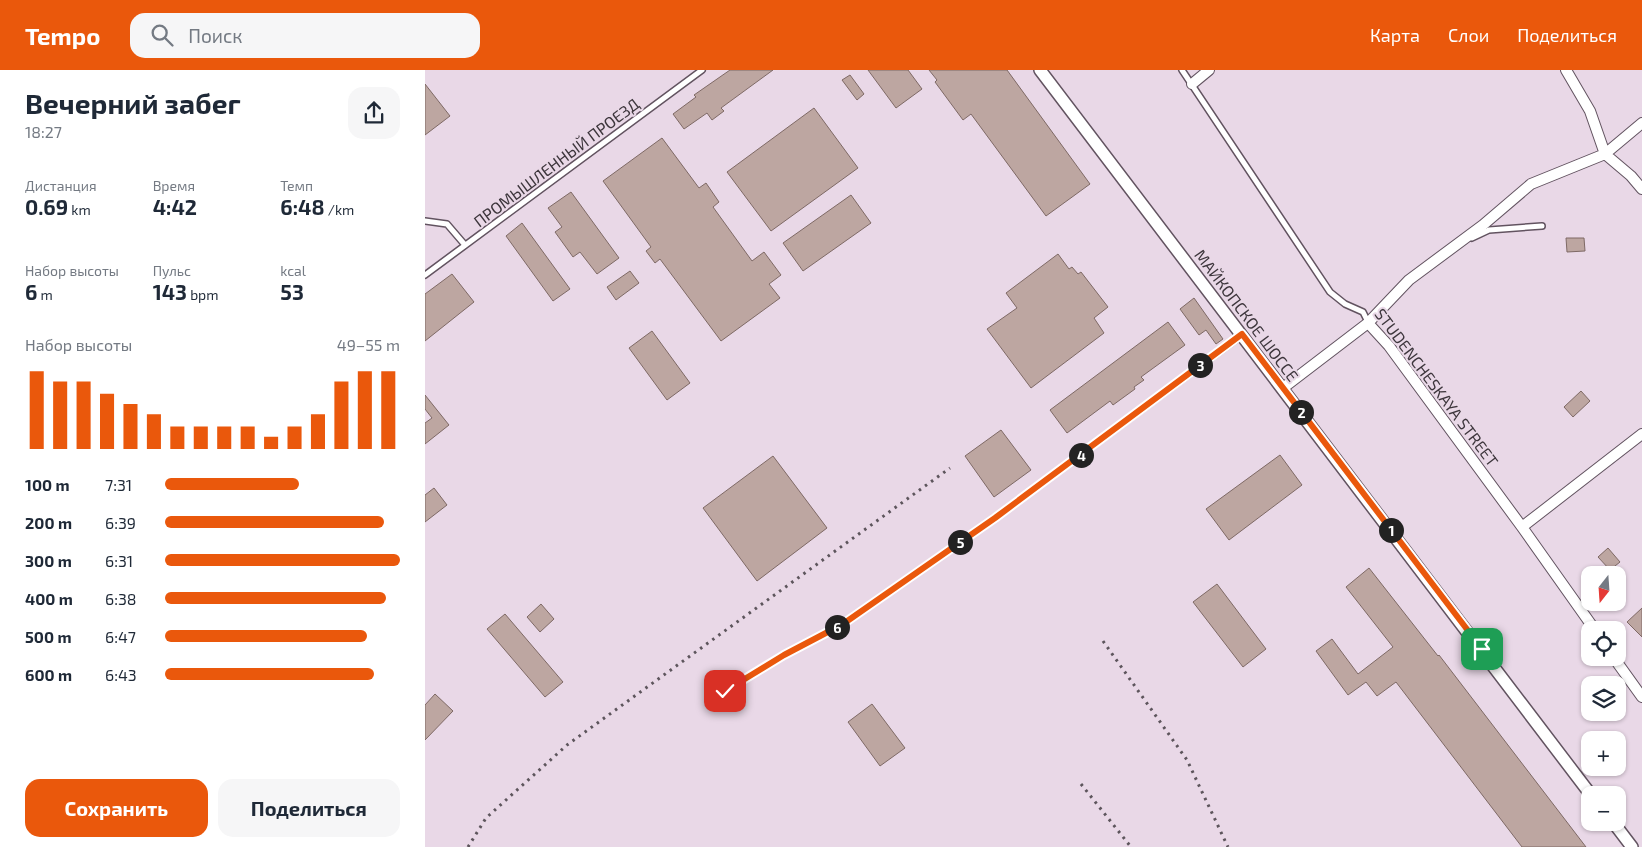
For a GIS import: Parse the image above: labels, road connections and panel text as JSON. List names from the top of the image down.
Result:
{
  "streets": {
    "street": ["МАЙКОПСКОЕ ШОССЕ", "STUDENCHESKAYA STREET"],
    "lane": ["ПРОМЫШЛЕННЫЙ ПРОЕЗД"]
  },
  "north": "bottom",
  "page": {
    "header": "Tempo",
    "search": "Поиск",
    "nav": ["Карта", "Слои", "Поделиться"],
    "heading": ["Вечерний забег", "18:27"],
    "stats": [
      ["Дистанция", "0.69 km"],
      ["Время", "4:42"],
      ["Темп", "6:48 /km"],
      ["Набор высоты", "6 m"],
      ["Пульс", "143 bpm"],
      ["kcal", "53"]
    ],
    "chart": ["Набор высоты", "49–55 m"],
    "pins": [
      "3",
      "2",
      "4",
      "1",
      "5",
      "6"
    ],
    "list": [
      {
        "name": "100 m",
        "note": "7:31"
      },
      {
        "name": "200 m",
        "note": "6:39"
      },
      {
        "name": "300 m",
        "note": "6:31"
      },
      {
        "name": "400 m",
        "note": "6:38"
      },
      {
        "name": "500 m",
        "note": "6:47"
      },
      {
        "name": "600 m",
        "note": "6:43"
      }
    ],
    "map_buttons": ["+", "−"],
    "buttons": ["Сохранить", "Поделиться"]
  }
}
